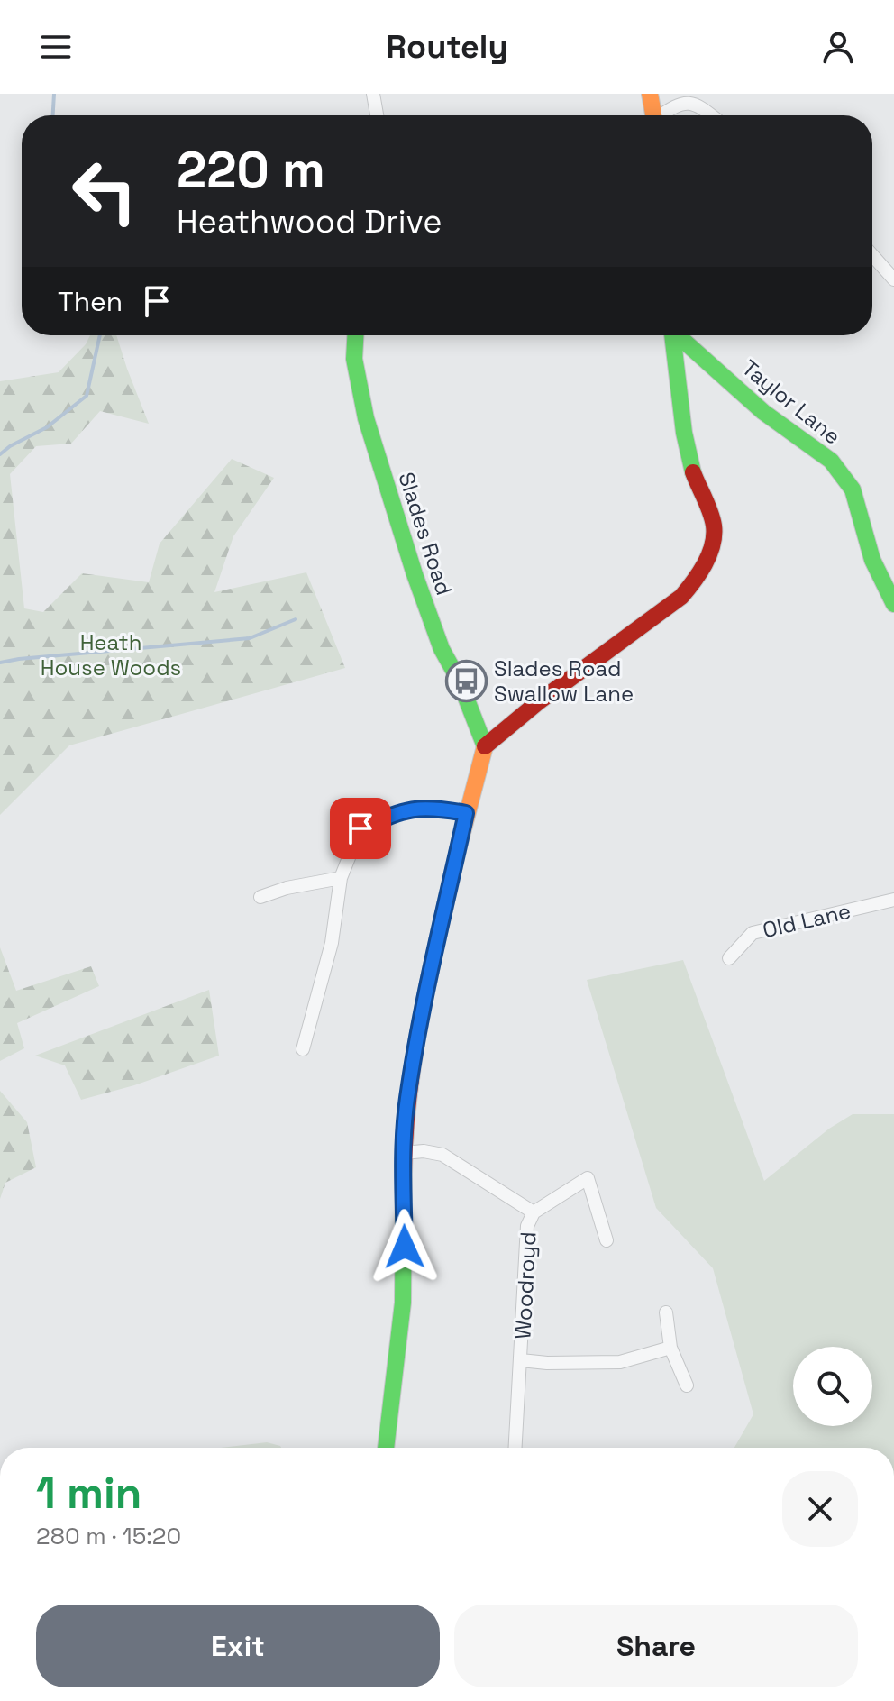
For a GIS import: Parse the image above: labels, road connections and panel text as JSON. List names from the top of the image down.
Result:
{
  "streets": {
    "street": [
      "Taylor Lane",
      "Slades Road",
      "Old Lane",
      "Woodroyd"
    ]
  },
  "parks": ["Heath House Woods"],
  "places": {
    "bus stop": ["Slades Road Swallow Lane"]
  },
  "page": {
    "header": "Routely",
    "turn": ["220 m", "Heathwood Drive"],
    "then": "Then",
    "heading": ["1 min", "280 m · 15:20"],
    "buttons": ["Exit", "Share"]
  }
}
